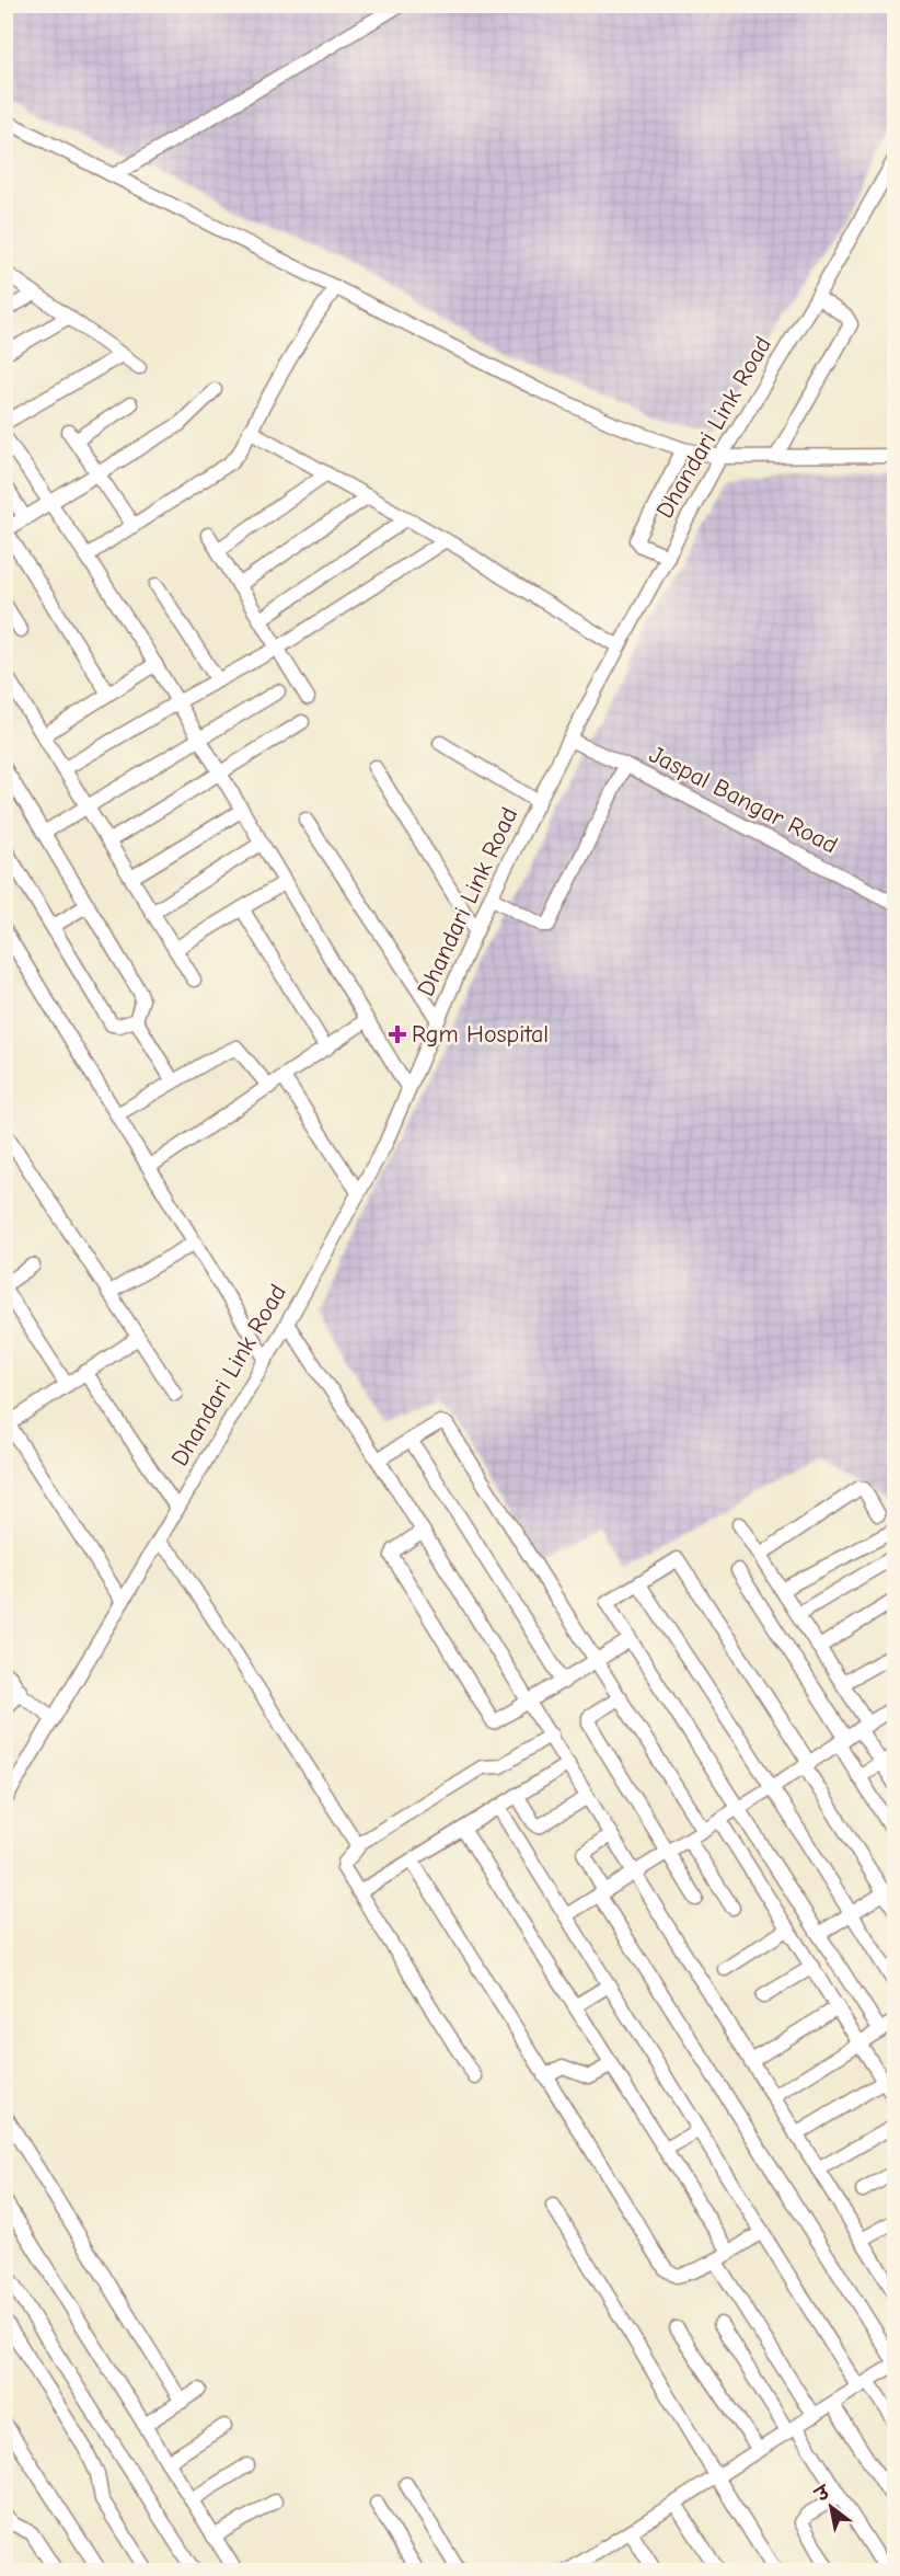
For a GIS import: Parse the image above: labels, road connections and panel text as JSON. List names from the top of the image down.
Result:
{
  "streets": {
    "street": ["Dhandari Link Road", "Jaspal Bangar Road"]
  },
  "crossings": [
    ["Dhandari Link Road", "Jaspal Bangar Road"]
  ],
  "places": {
    "health": ["Rgm Hospital"]
  },
  "north": "top left"
}
